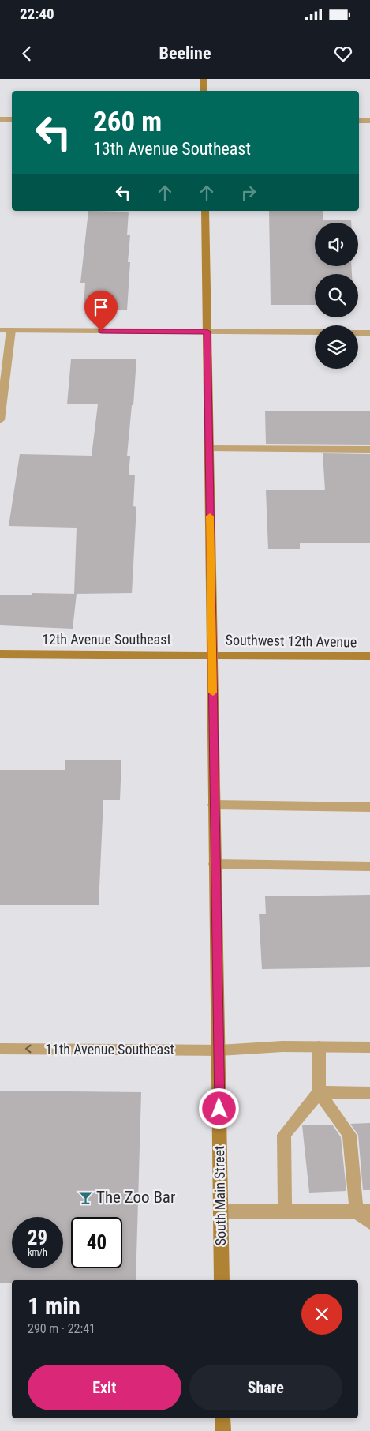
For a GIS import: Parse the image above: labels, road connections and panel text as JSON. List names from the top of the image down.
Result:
{
  "streets": {
    "street": [
      "12th Avenue Southeast",
      "Southwest 12th Avenue",
      "11th Avenue Southeast",
      "South Main Street"
    ]
  },
  "crossings": [
    ["12th Avenue Southeast", "Southwest 12th Avenue"],
    ["12th Avenue Southeast", "South Main Street"],
    ["Southwest 12th Avenue", "South Main Street"],
    ["11th Avenue Southeast", "South Main Street"]
  ],
  "one_way": ["11th Avenue Southeast"],
  "places": {
    "bar": ["The Zoo Bar"]
  },
  "page": {
    "status": "22:40",
    "header": "Beeline",
    "turn": ["260 m", "13th Avenue Southeast"],
    "speed": "29 km/h",
    "limit": "40",
    "heading": ["1 min", "290 m · 22:41"],
    "buttons": ["Exit", "Share"]
  }
}
